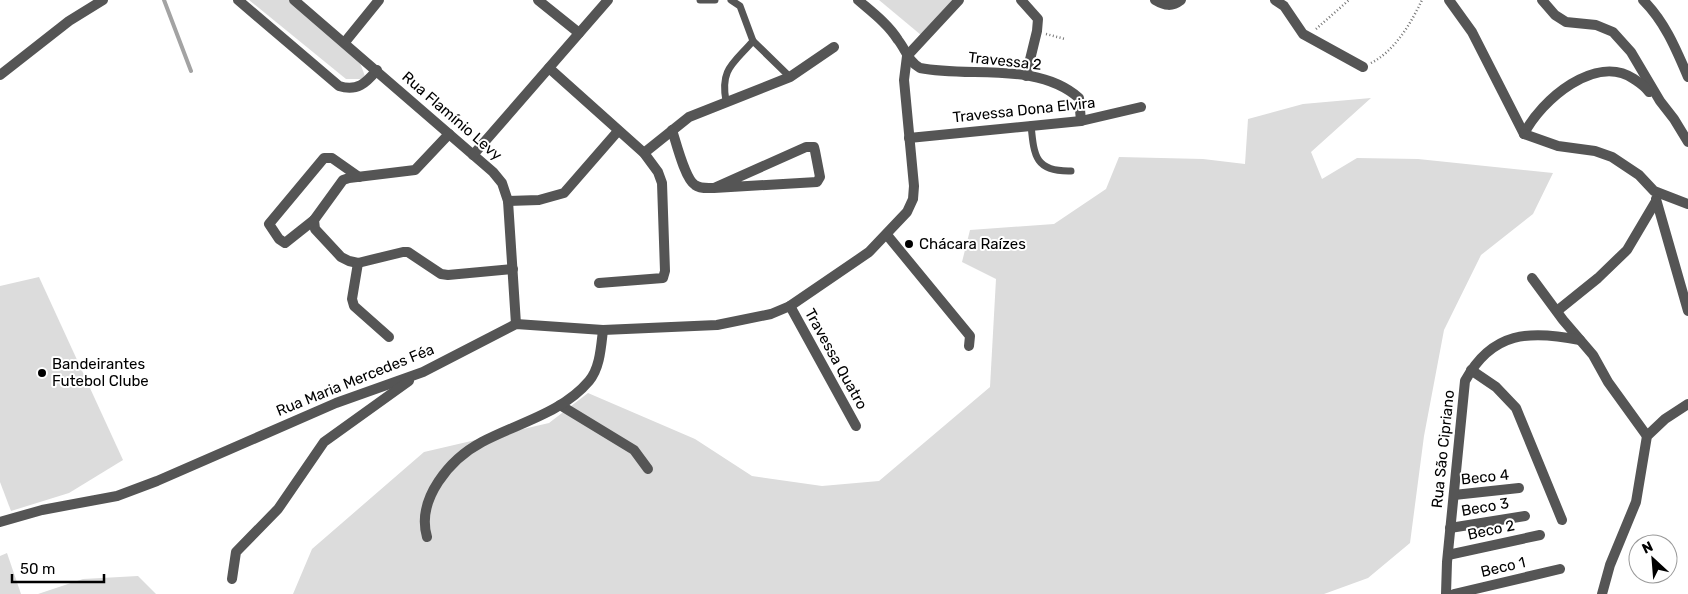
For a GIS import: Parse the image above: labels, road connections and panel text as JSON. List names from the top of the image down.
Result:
{
  "streets": {
    "street": [
      "Travessa 2",
      "Travessa Dona Elvira",
      "Rua Flamínio Levy",
      "Travessa Quatro",
      "Rua Maria Mercedes Féa",
      "Rua São Cipriano",
      "Beco 4",
      "Beco 3",
      "Beco 2",
      "Beco 1"
    ]
  },
  "crossings": [
    ["Travessa 2", "Travessa Dona Elvira"],
    ["Rua Flamínio Levy", "Rua Maria Mercedes Féa"],
    ["Rua São Cipriano", "Beco 4"],
    ["Rua São Cipriano", "Beco 3"],
    ["Rua São Cipriano", "Beco 2"]
  ],
  "places": ["Chácara Raízes", "Bandeirantes Futebol Clube"],
  "scale_bar": "50 m",
  "north": "top left"
}
